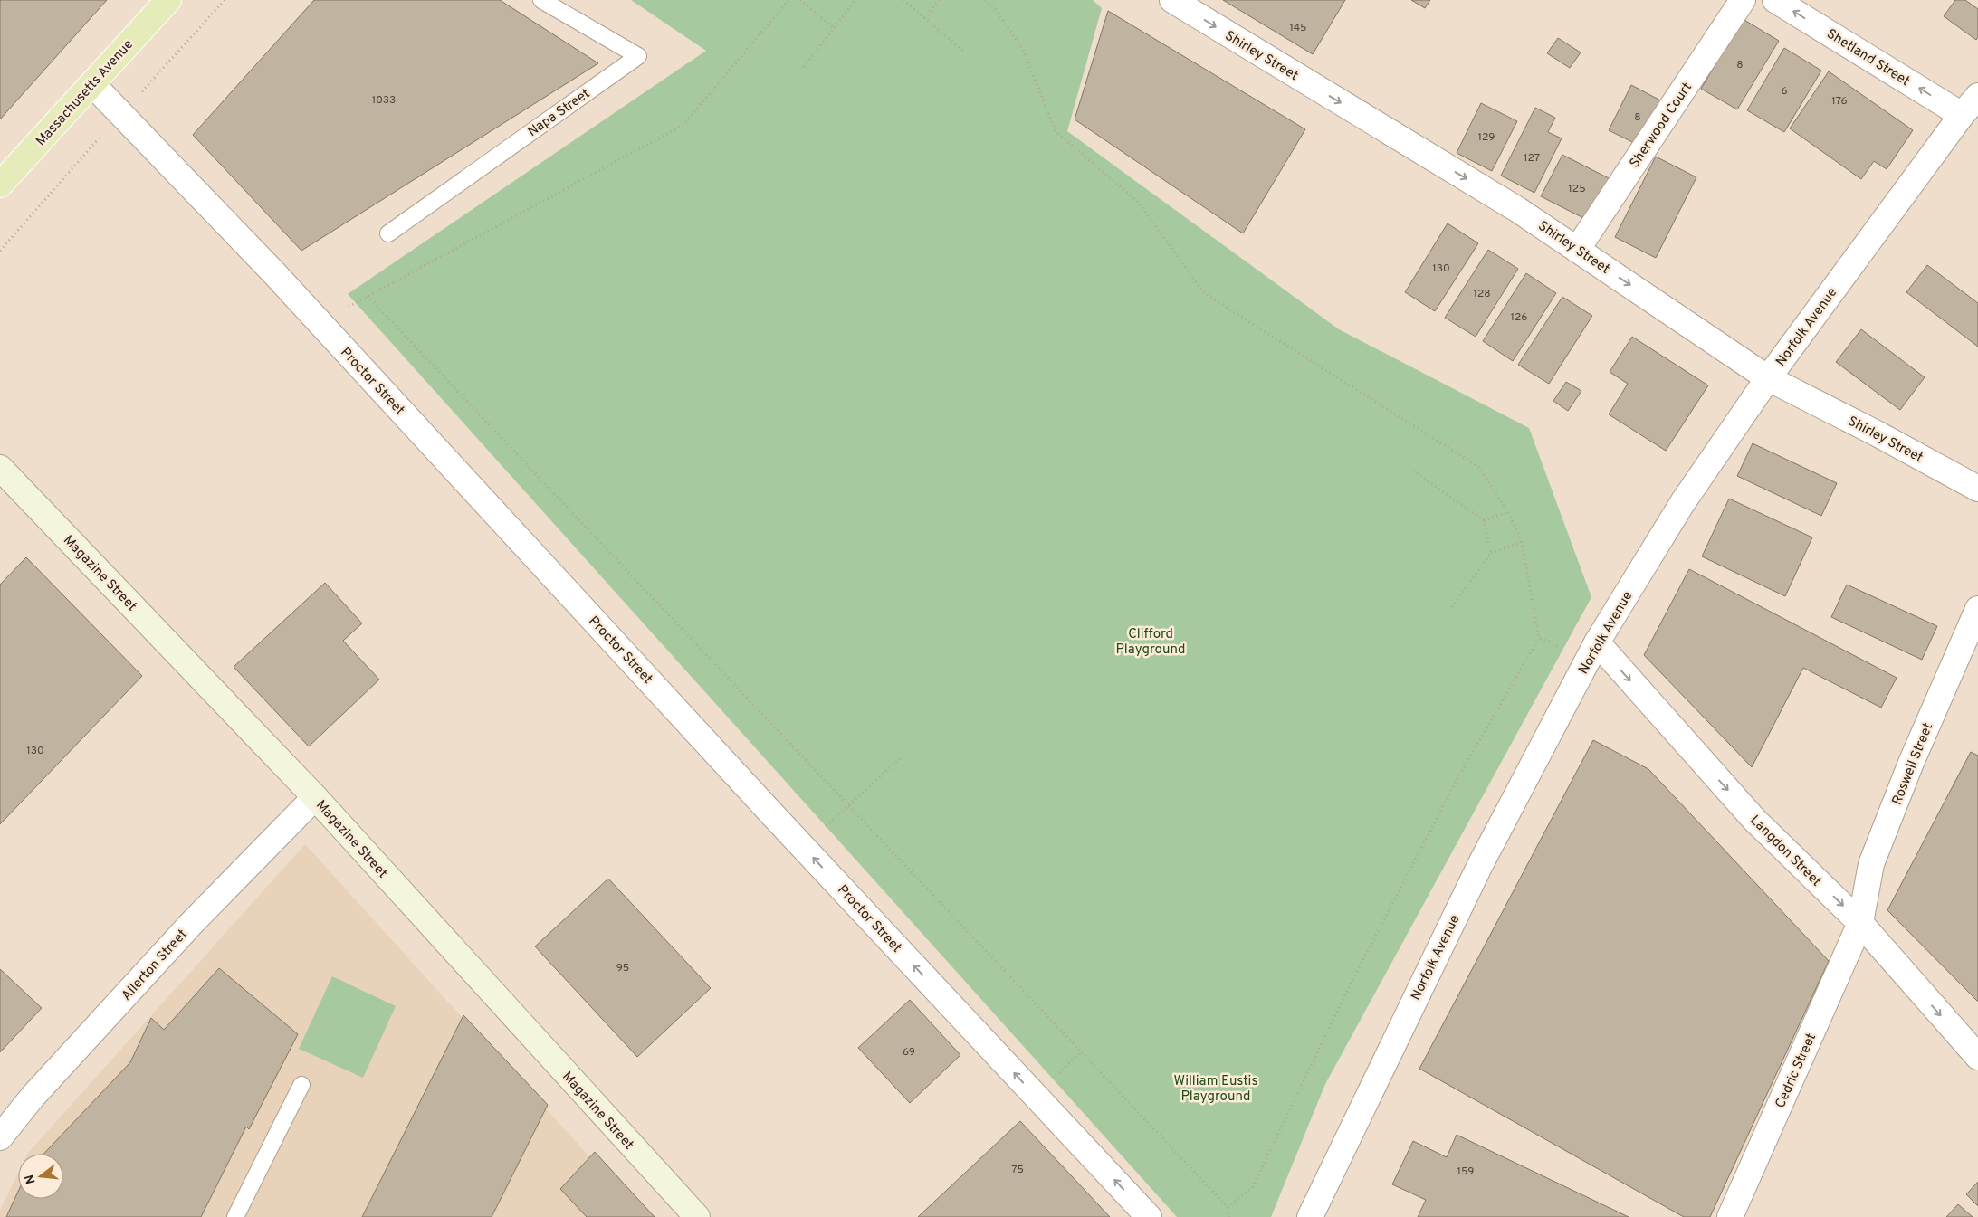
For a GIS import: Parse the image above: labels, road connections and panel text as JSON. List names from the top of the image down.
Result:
{
  "streets": {
    "main road": ["Massachusetts Avenue", "Magazine Street"],
    "street": [
      "Shirley Street",
      "Shetland Street",
      "Sherwood Court",
      "Norfolk Avenue",
      "Proctor Street",
      "Roswell Street",
      "Langdon Street",
      "Allerton Street",
      "Cedric Street"
    ],
    "lane": ["Napa Street"]
  },
  "crossings": [
    ["Shirley Street", "Sherwood Court"],
    ["Shirley Street", "Norfolk Avenue"],
    ["Shetland Street", "Norfolk Avenue"],
    ["Massachusetts Avenue", "Proctor Street"],
    ["Norfolk Avenue", "Langdon Street"],
    ["Magazine Street", "Allerton Street"],
    ["Roswell Street", "Langdon Street"],
    ["Roswell Street", "Cedric Street"],
    ["Langdon Street", "Cedric Street"]
  ],
  "one_way": [
    "Shirley Street",
    "Shetland Street",
    "Proctor Street",
    "Langdon Street"
  ],
  "parks": ["Clifford Playground", "William Eustis Playground"],
  "house_numbers": [
    "145",
    "8",
    "6",
    "1033",
    "176",
    "8",
    "129",
    "127",
    "125",
    "130",
    "128",
    "126",
    "130",
    "95",
    "69",
    "75",
    "159"
  ],
  "north": "left"
}
